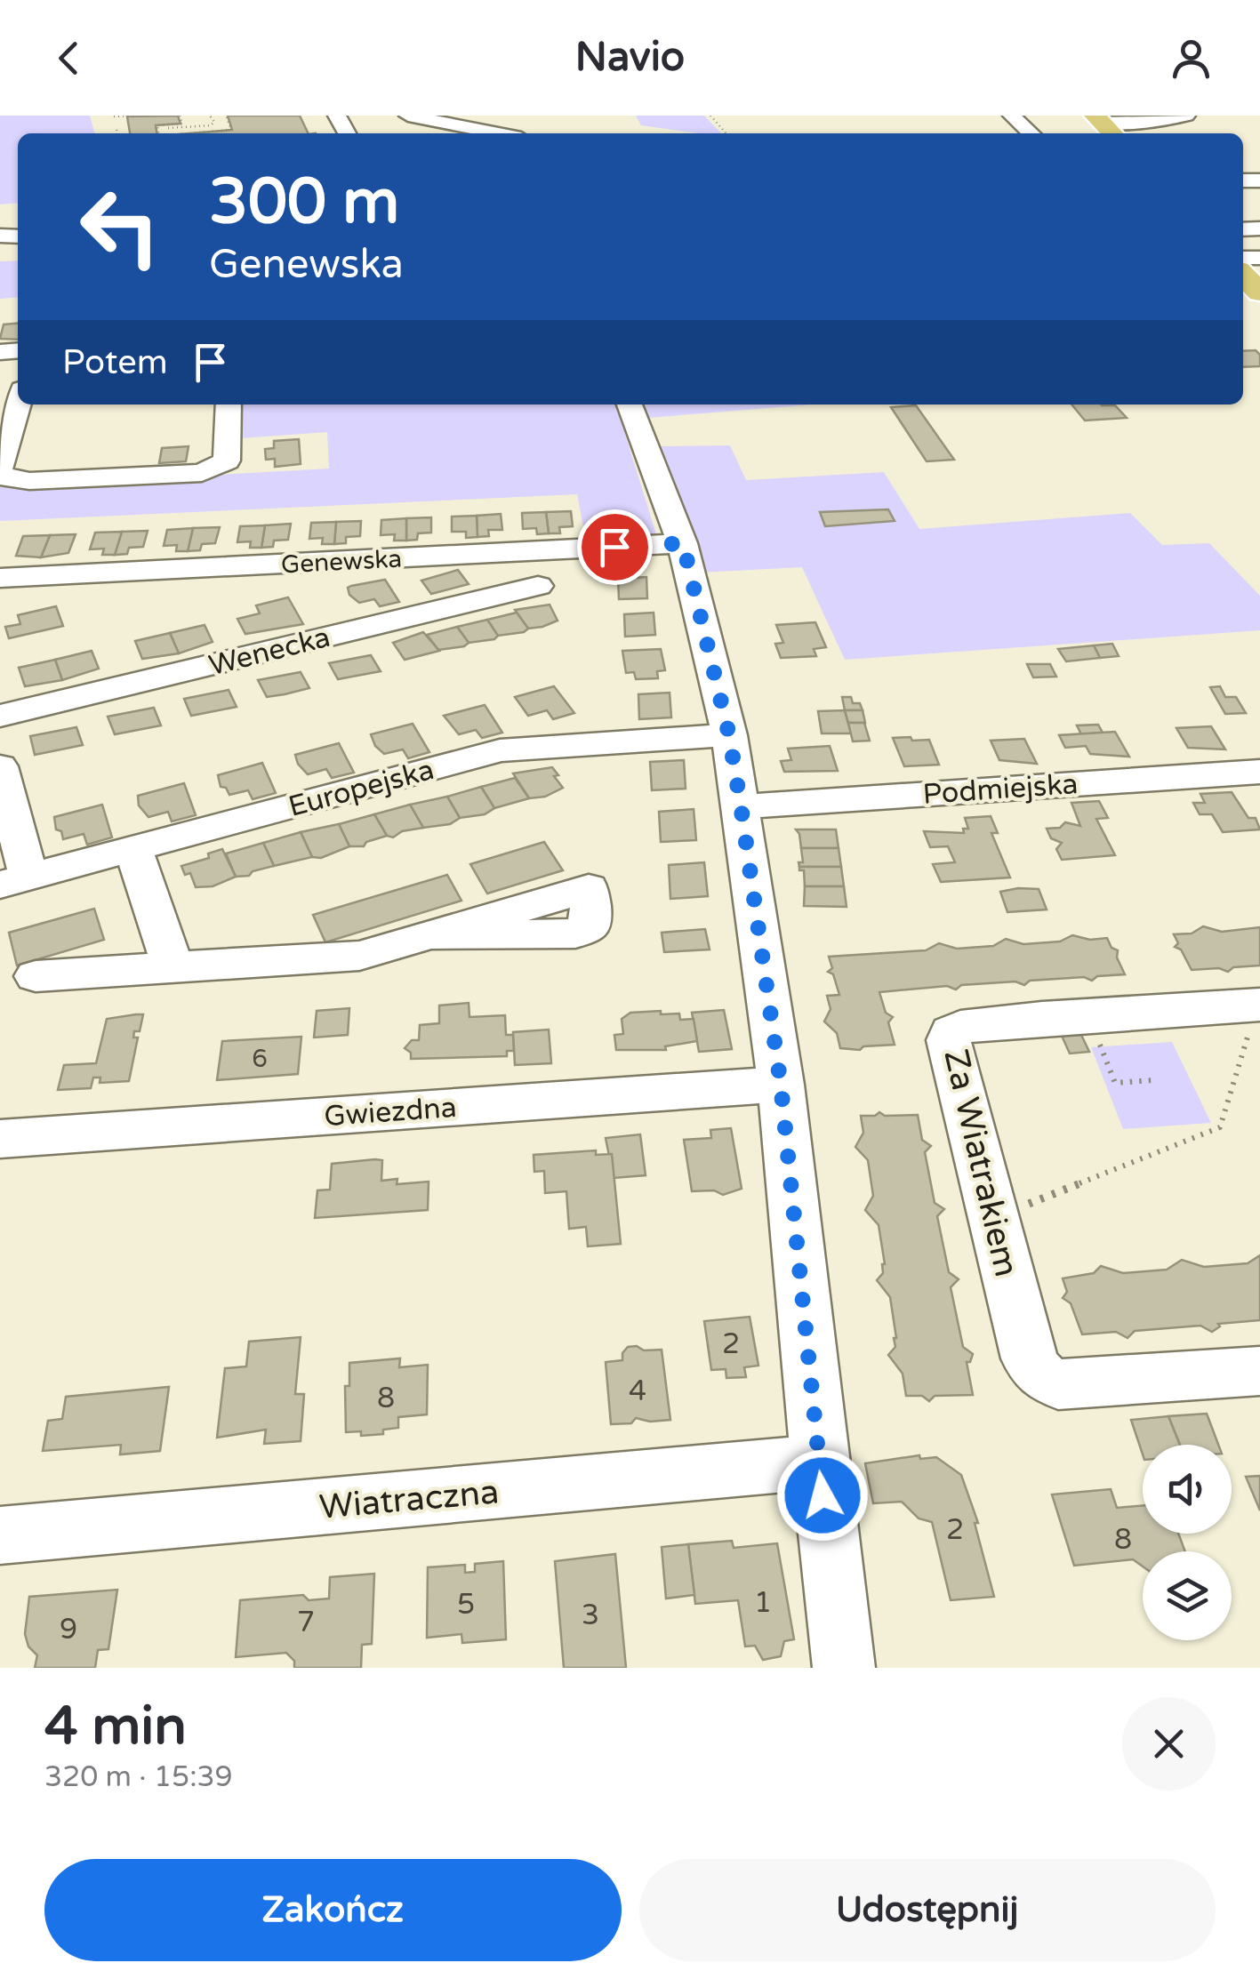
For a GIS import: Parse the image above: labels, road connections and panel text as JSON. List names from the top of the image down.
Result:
{
  "streets": {
    "street": [
      "Genewska",
      "Wenecka",
      "Europejska",
      "Podmiejska",
      "Gwiezdna",
      "Za Wiatrakiem",
      "Wiatraczna"
    ]
  },
  "house_numbers": [
    "6",
    "2",
    "4",
    "8",
    "2",
    "8",
    "1",
    "5",
    "3",
    "7",
    "9"
  ],
  "page": {
    "header": "Navio",
    "turn": ["300 m", "Genewska"],
    "then": "Potem",
    "heading": ["4 min", "320 m · 15:39"],
    "buttons": ["Zakończ", "Udostępnij"]
  }
}
